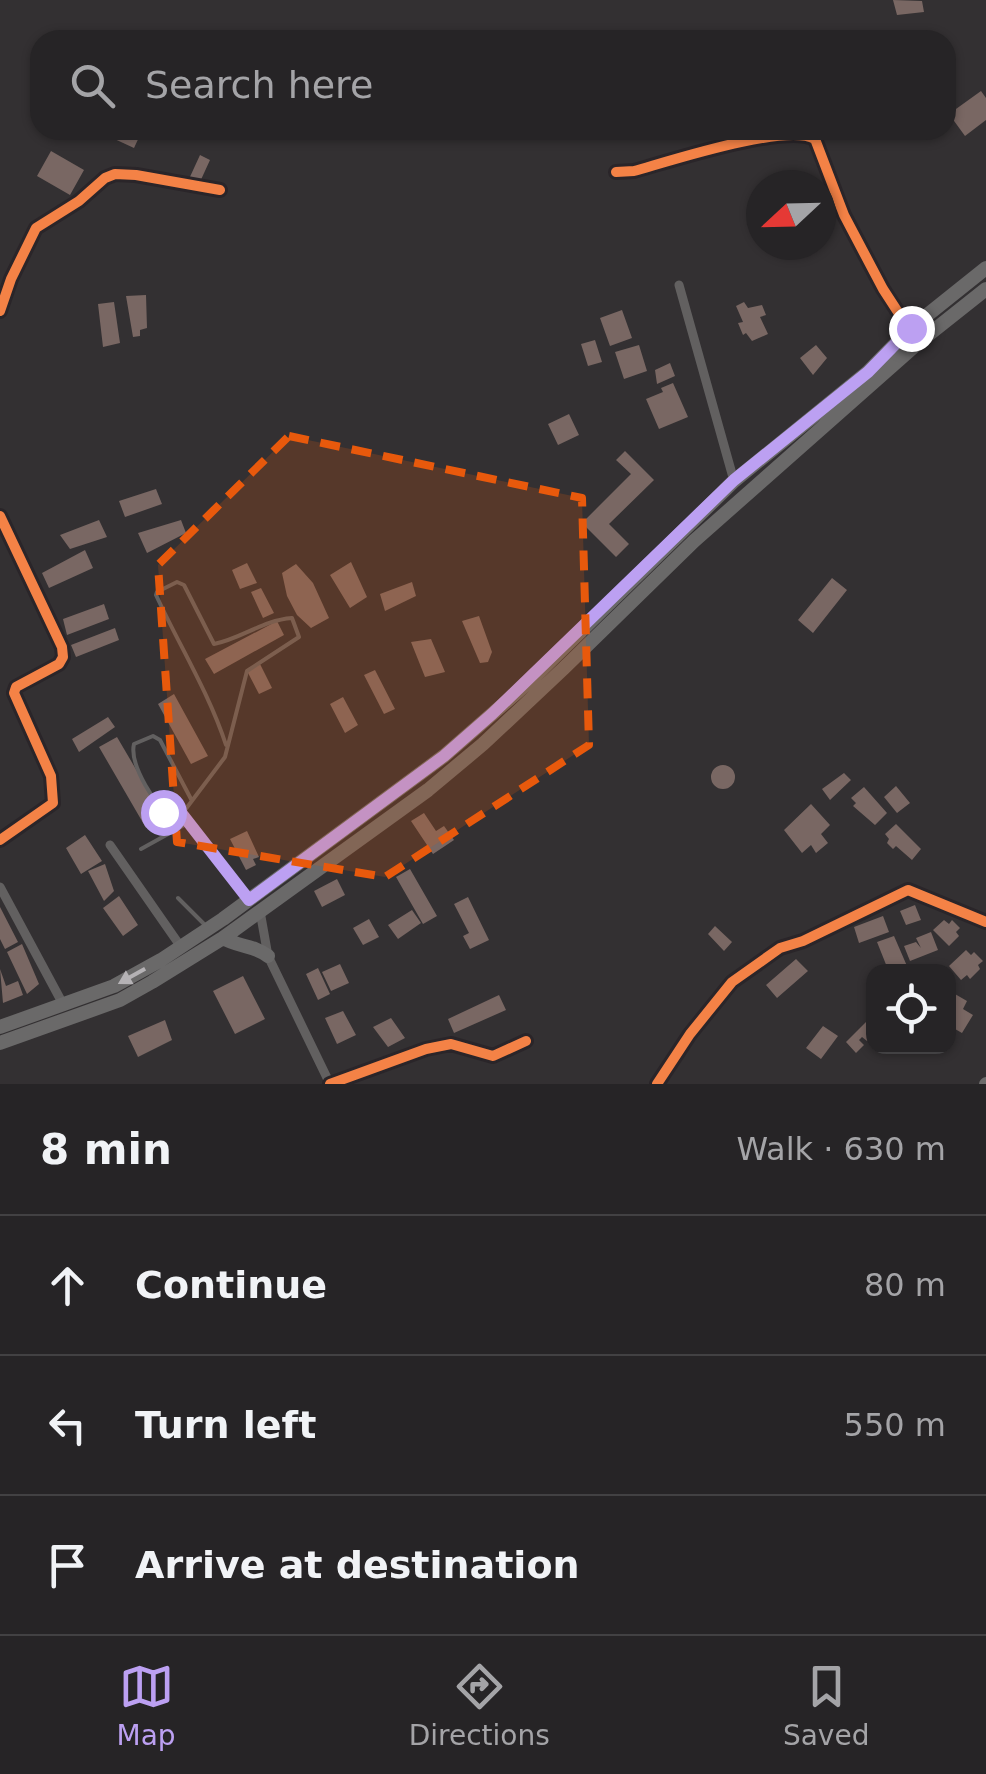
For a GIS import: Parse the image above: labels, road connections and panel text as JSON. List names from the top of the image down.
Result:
{
  "north": "left",
  "page": {
    "search": "Search here",
    "heading": ["8 min", "Walk · 630 m"],
    "list": [
      ["Continue", "80 m"],
      ["Turn left", "550 m"],
      "Arrive at destination"
    ],
    "nav": ["Map", "Directions", "Saved"]
  }
}
